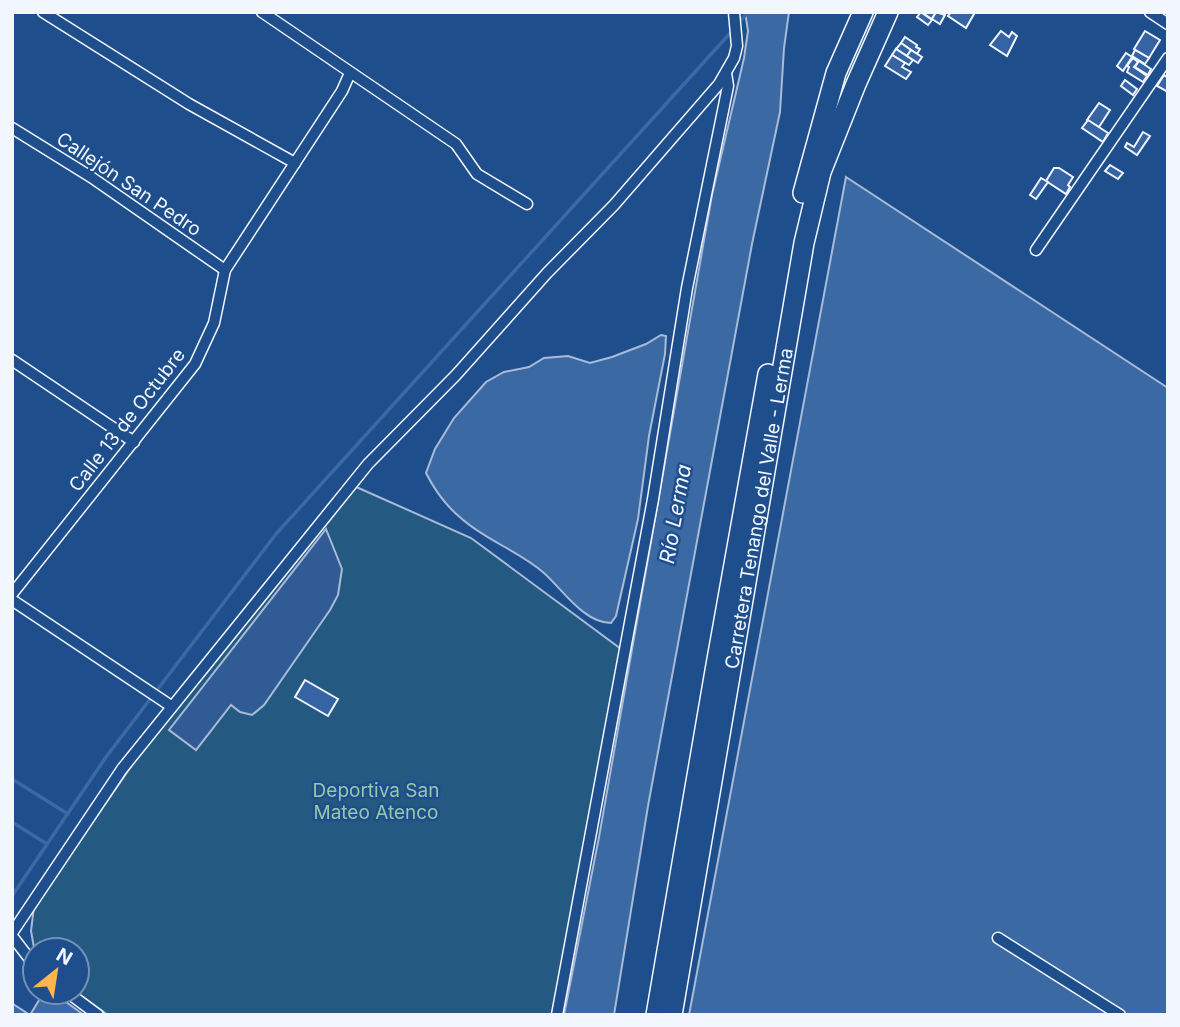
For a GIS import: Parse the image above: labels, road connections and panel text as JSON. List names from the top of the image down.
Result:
{
  "streets": {
    "highway": ["Carretera Tenango del Valle - Lerma"],
    "street": ["Callejón San Pedro", "Calle 13 de Octubre"]
  },
  "crossings": [
    ["Callejón San Pedro", "Calle 13 de Octubre"]
  ],
  "water": ["Río Lerma"],
  "parks": ["Deportiva San Mateo Atenco"],
  "north": "top right"
}
